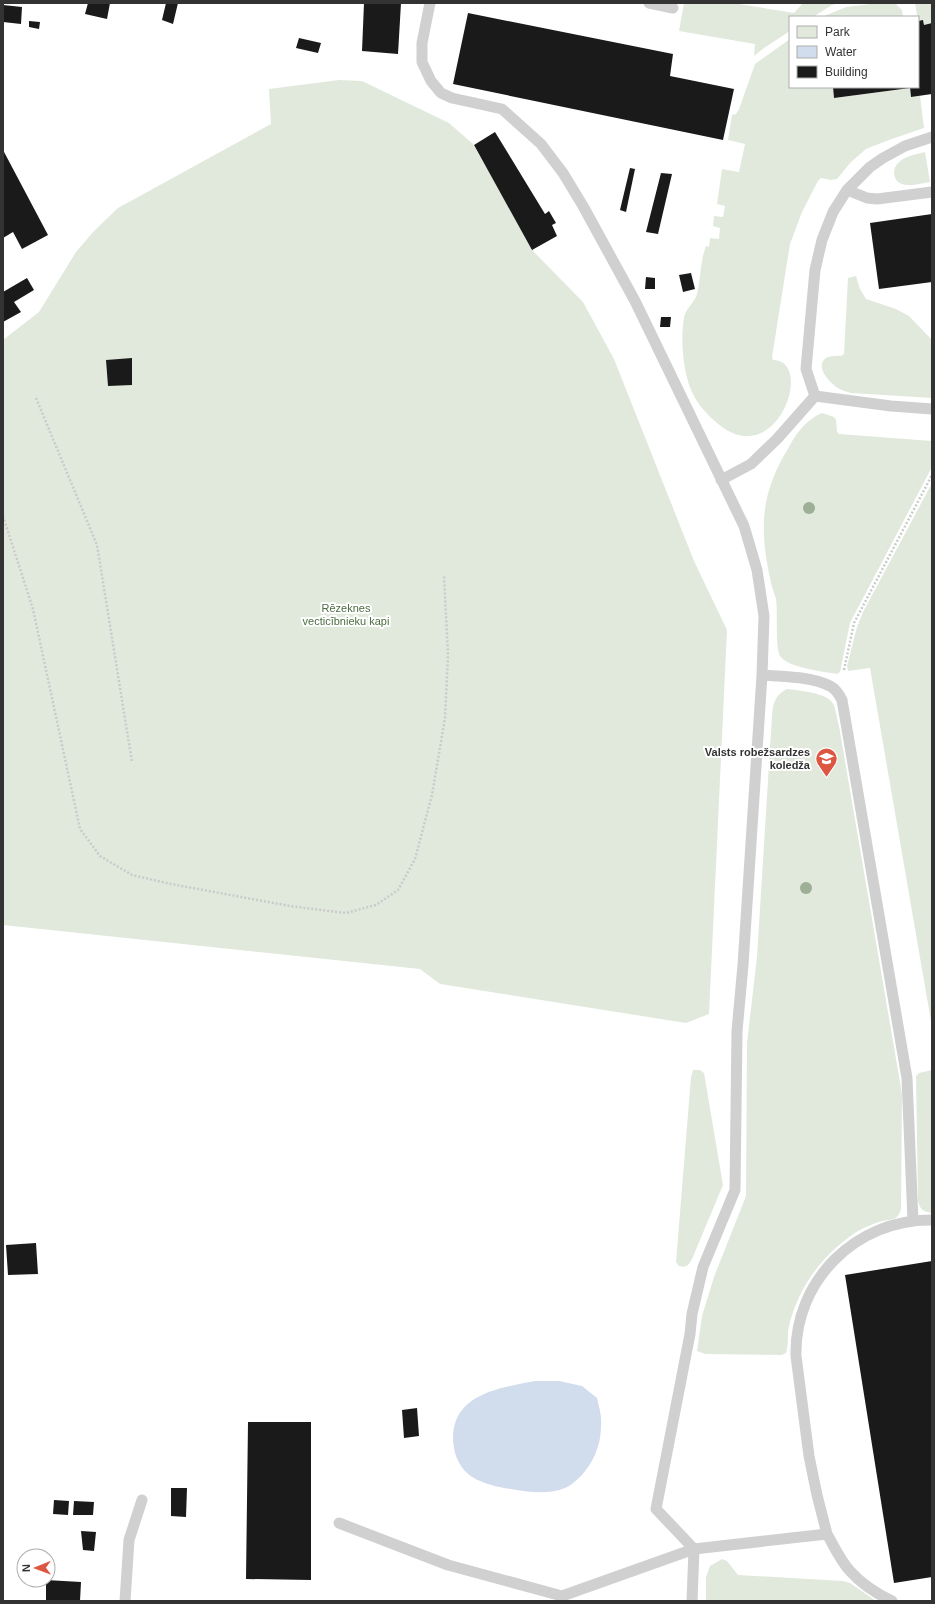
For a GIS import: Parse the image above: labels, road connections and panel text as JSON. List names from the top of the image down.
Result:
{
  "parks": ["Rēzeknes vecticībnieku kapi"],
  "places": {
    "school or university": ["Valsts robežsardzes koledža"]
  },
  "legend": ["Park", "Water", "Building"],
  "north": "left"
}
